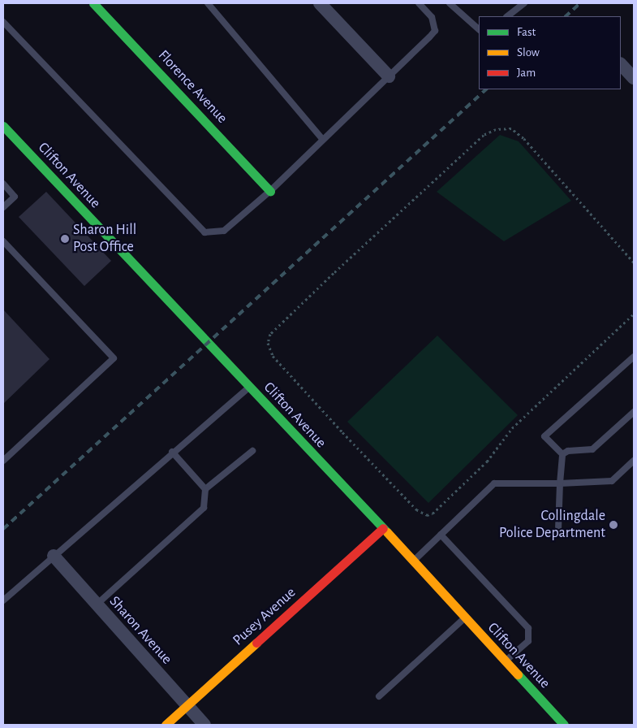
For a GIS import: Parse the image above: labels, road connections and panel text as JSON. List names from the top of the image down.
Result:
{
  "streets": {
    "street": [
      "Florence Avenue",
      "Clifton Avenue",
      "Pusey Avenue",
      "Sharon Avenue"
    ]
  },
  "crossings": [
    ["Clifton Avenue", "Pusey Avenue"],
    ["Pusey Avenue", "Sharon Avenue"]
  ],
  "places": ["Sharon Hill Post Office", "Collingdale Police Department"],
  "legend": ["Fast", "Slow", "Jam"]
}
